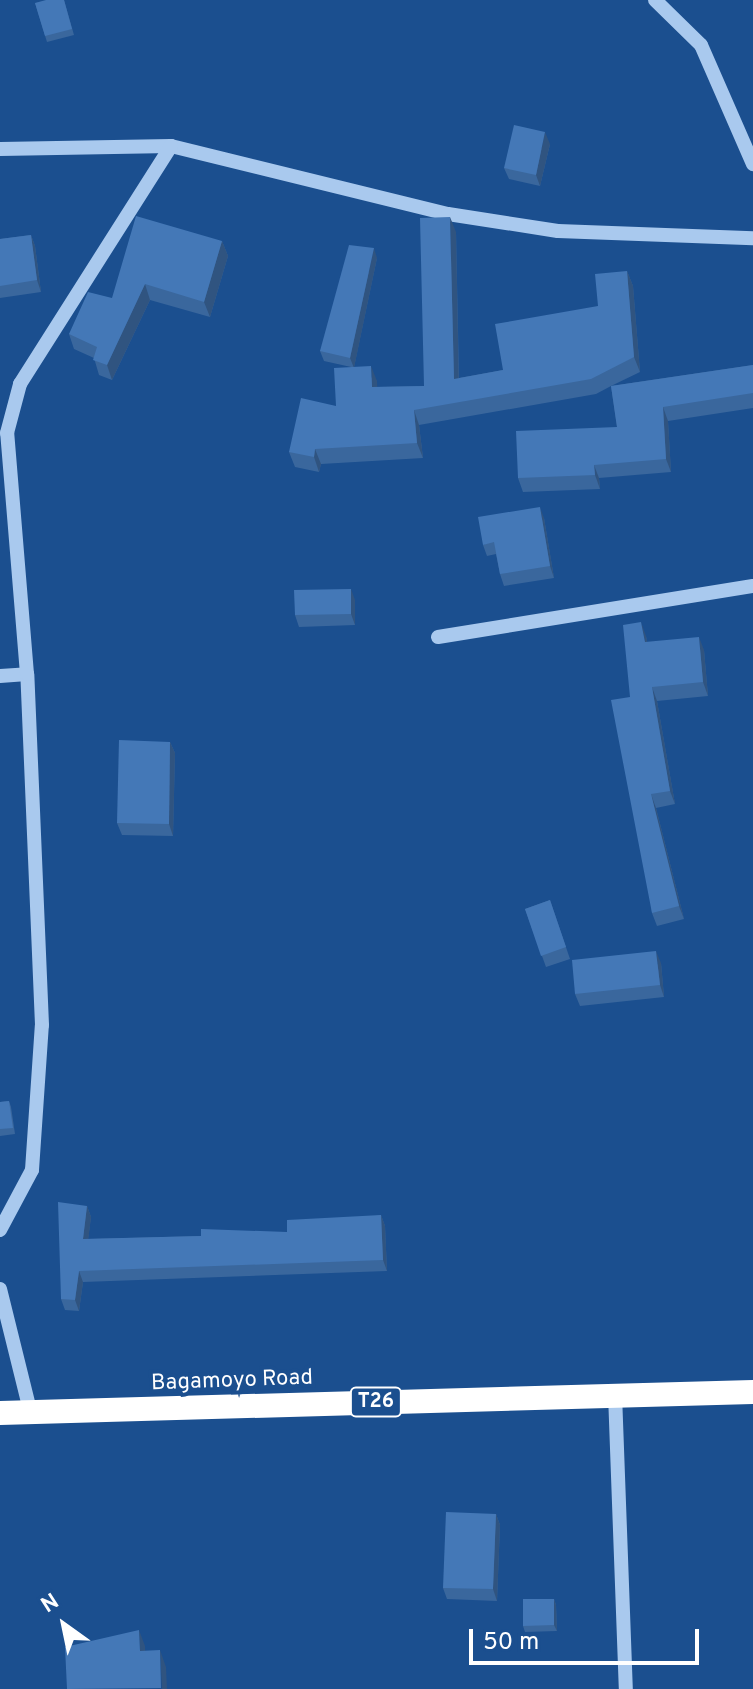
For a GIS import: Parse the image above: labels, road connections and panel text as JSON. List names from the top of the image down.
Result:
{
  "streets": {
    "highway": ["Bagamoyo Road", "T26"]
  },
  "scale_bar": "50 m",
  "north": "top left"
}
